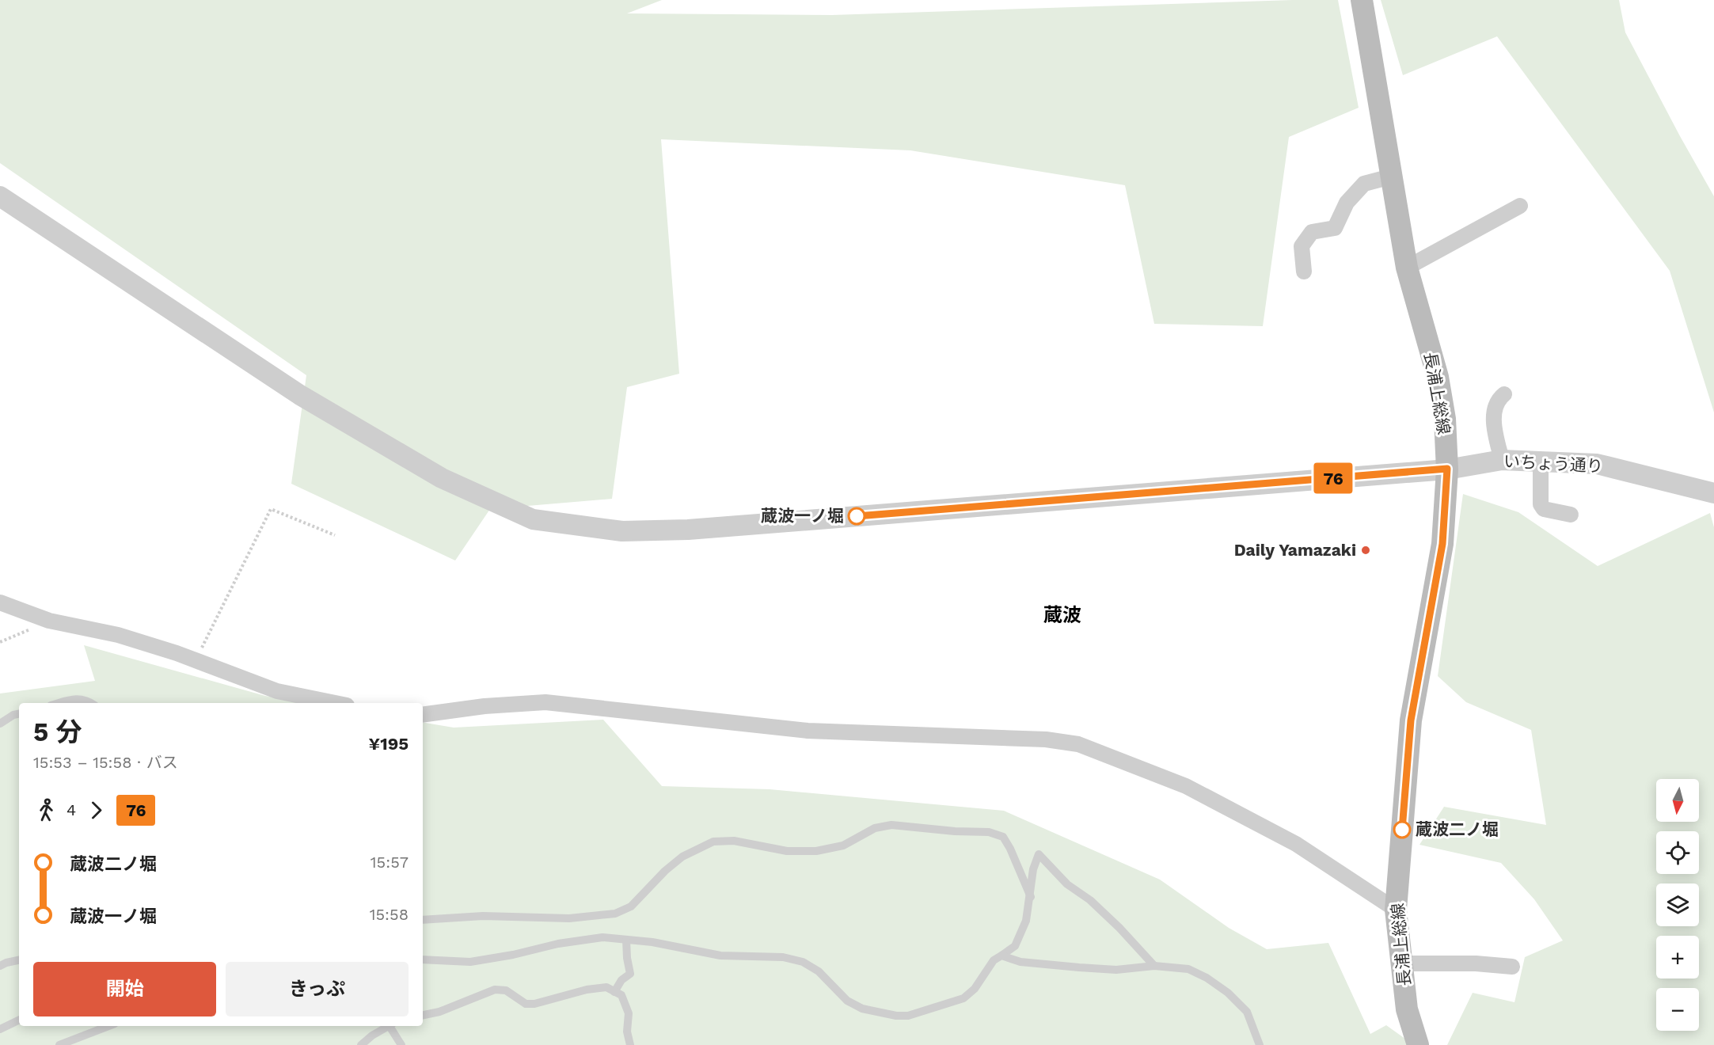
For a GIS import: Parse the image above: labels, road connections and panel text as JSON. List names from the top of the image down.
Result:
{
  "streets": {
    "main road": ["長浦上総線"],
    "street": ["いちょう通り"]
  },
  "crossings": [
    ["長浦上総線", "いちょう通り"]
  ],
  "districts": ["蔵波"],
  "places": ["蔵波一ノ堀", "Daily Yamazaki", "蔵波二ノ堀"],
  "lines": ["bus line 76"],
  "north": "bottom",
  "page": {
    "on_map": "76",
    "heading": ["5 分", "15:53 – 15:58 · バス", "¥195"],
    "map_buttons": ["+", "−"],
    "legs": ["4", "76"],
    "list": [
      {
        "name": "蔵波二ノ堀",
        "value": "15:57"
      },
      {
        "name": "蔵波一ノ堀",
        "value": "15:58"
      }
    ],
    "buttons": ["開始", "きっぷ"]
  }
}
